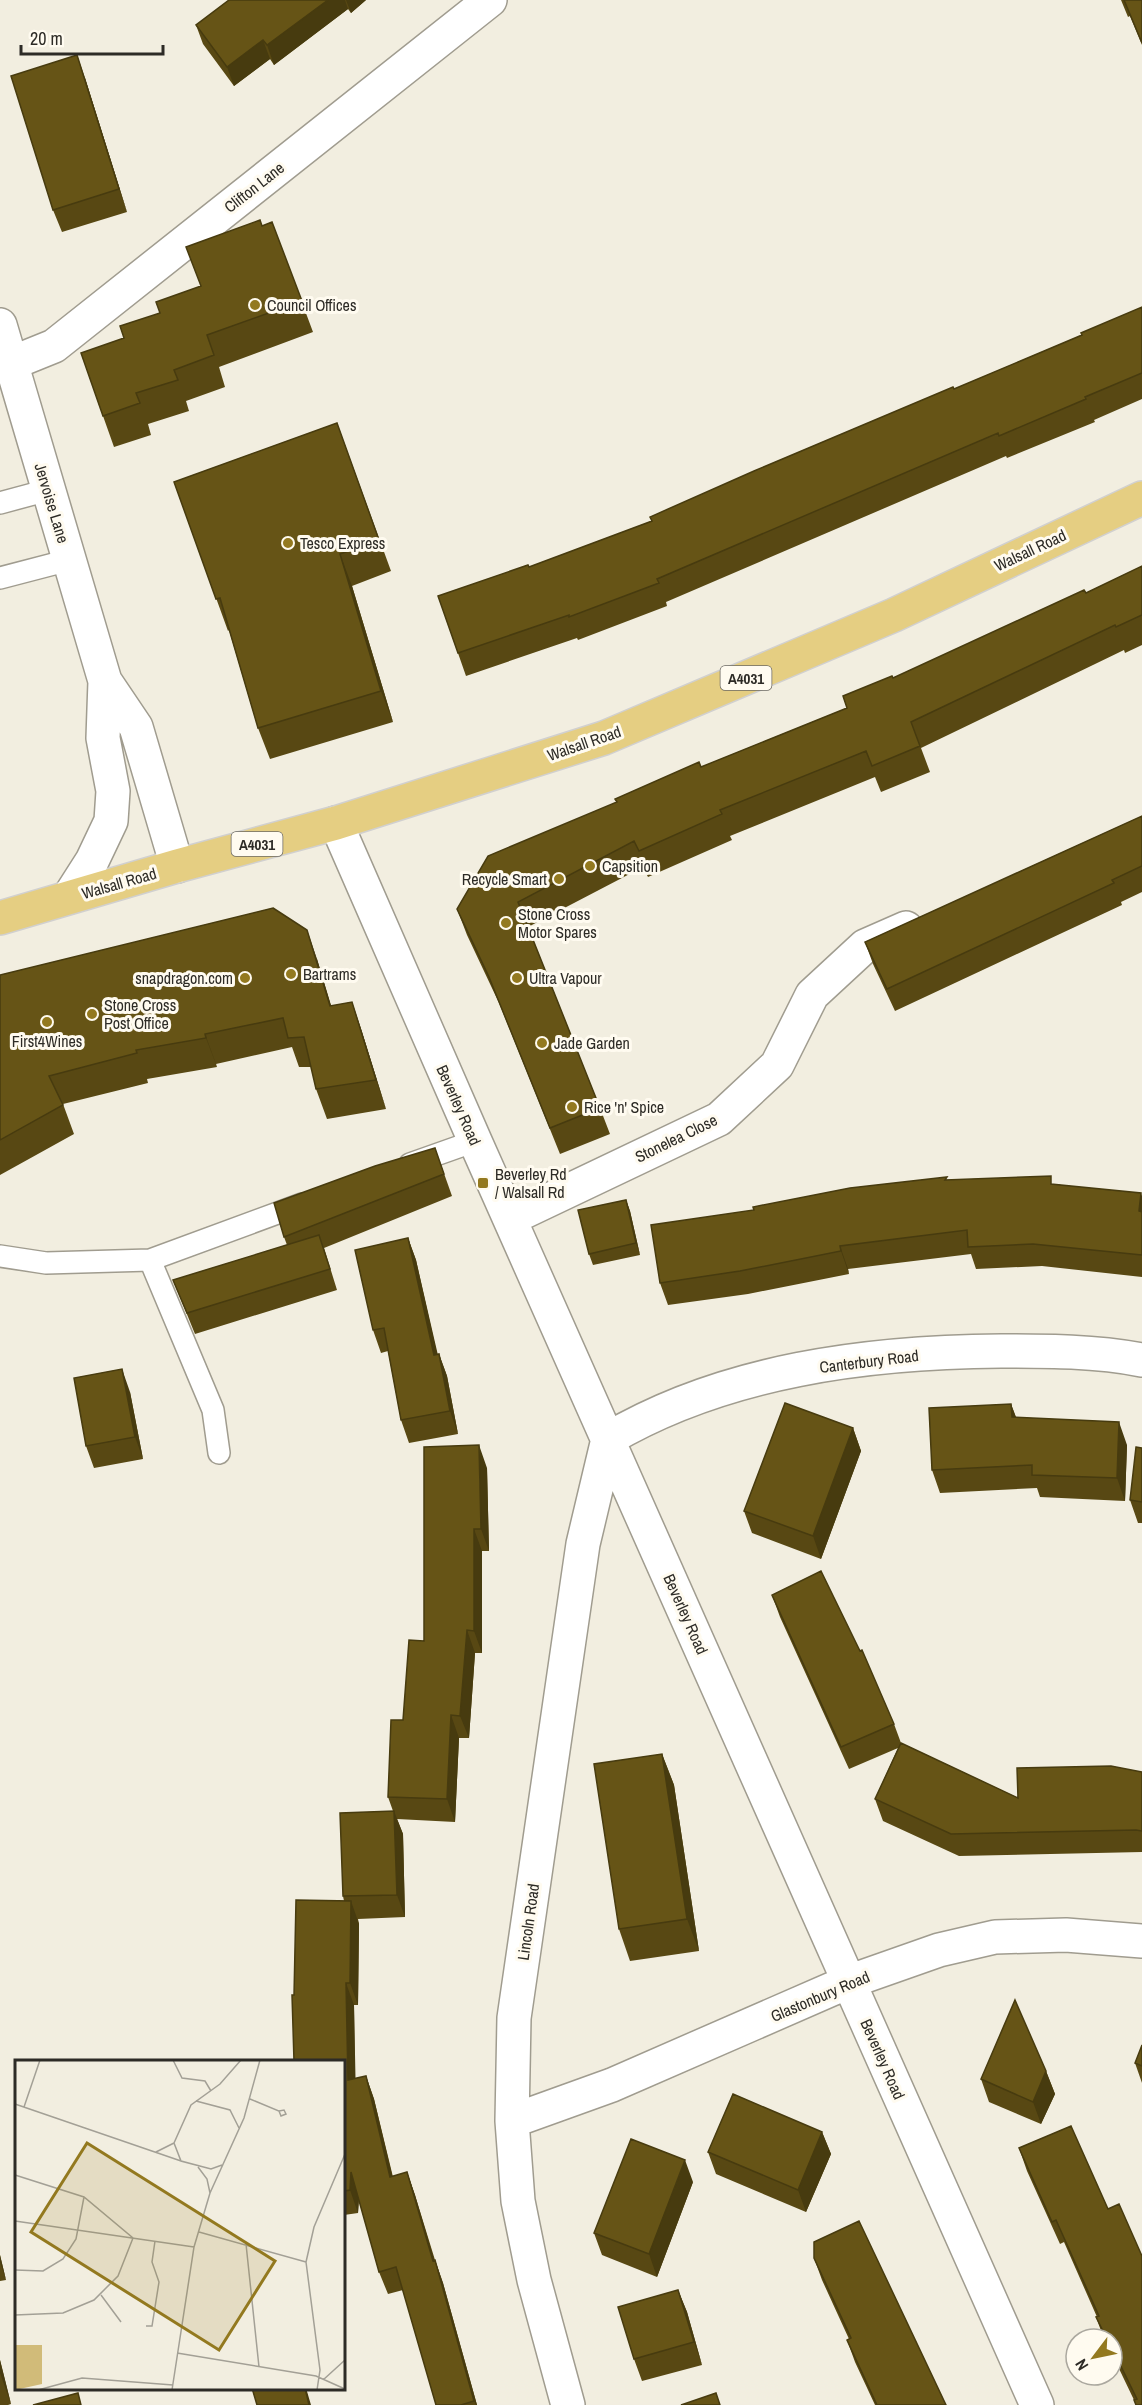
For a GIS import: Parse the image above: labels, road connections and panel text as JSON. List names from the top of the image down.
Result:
{
  "streets": {
    "main road": ["Walsall Road", "A4031"],
    "street": [
      "Clifton Lane",
      "Jervoise Lane",
      "Beverley Road",
      "Stonelea Close",
      "Canterbury Road",
      "Lincoln Road",
      "Glastonbury Road"
    ]
  },
  "crossings": [
    ["Clifton Lane", "Jervoise Lane"],
    ["Jervoise Lane", "Walsall Road"],
    ["Walsall Road", "Beverley Road"],
    ["Beverley Road", "Stonelea Close"],
    ["Beverley Road", "Canterbury Road"],
    ["Beverley Road", "Lincoln Road"],
    ["Beverley Road", "Glastonbury Road"],
    ["Canterbury Road", "Lincoln Road"],
    ["Lincoln Road", "Glastonbury Road"]
  ],
  "places": {
    "other": [
      "Council Offices",
      "Tesco Express",
      "Capsition",
      "Recycle Smart",
      "Stone Cross Motor Spares",
      "Bartrams",
      "snapdragon.com",
      "Ultra Vapour",
      "Stone Cross Post Office",
      "First4Wines",
      "Jade Garden",
      "Rice 'n' Spice"
    ],
    "transit": ["Beverley Rd / Walsall Rd"]
  },
  "scale_bar": "20 m",
  "north": "bottom left"
}
